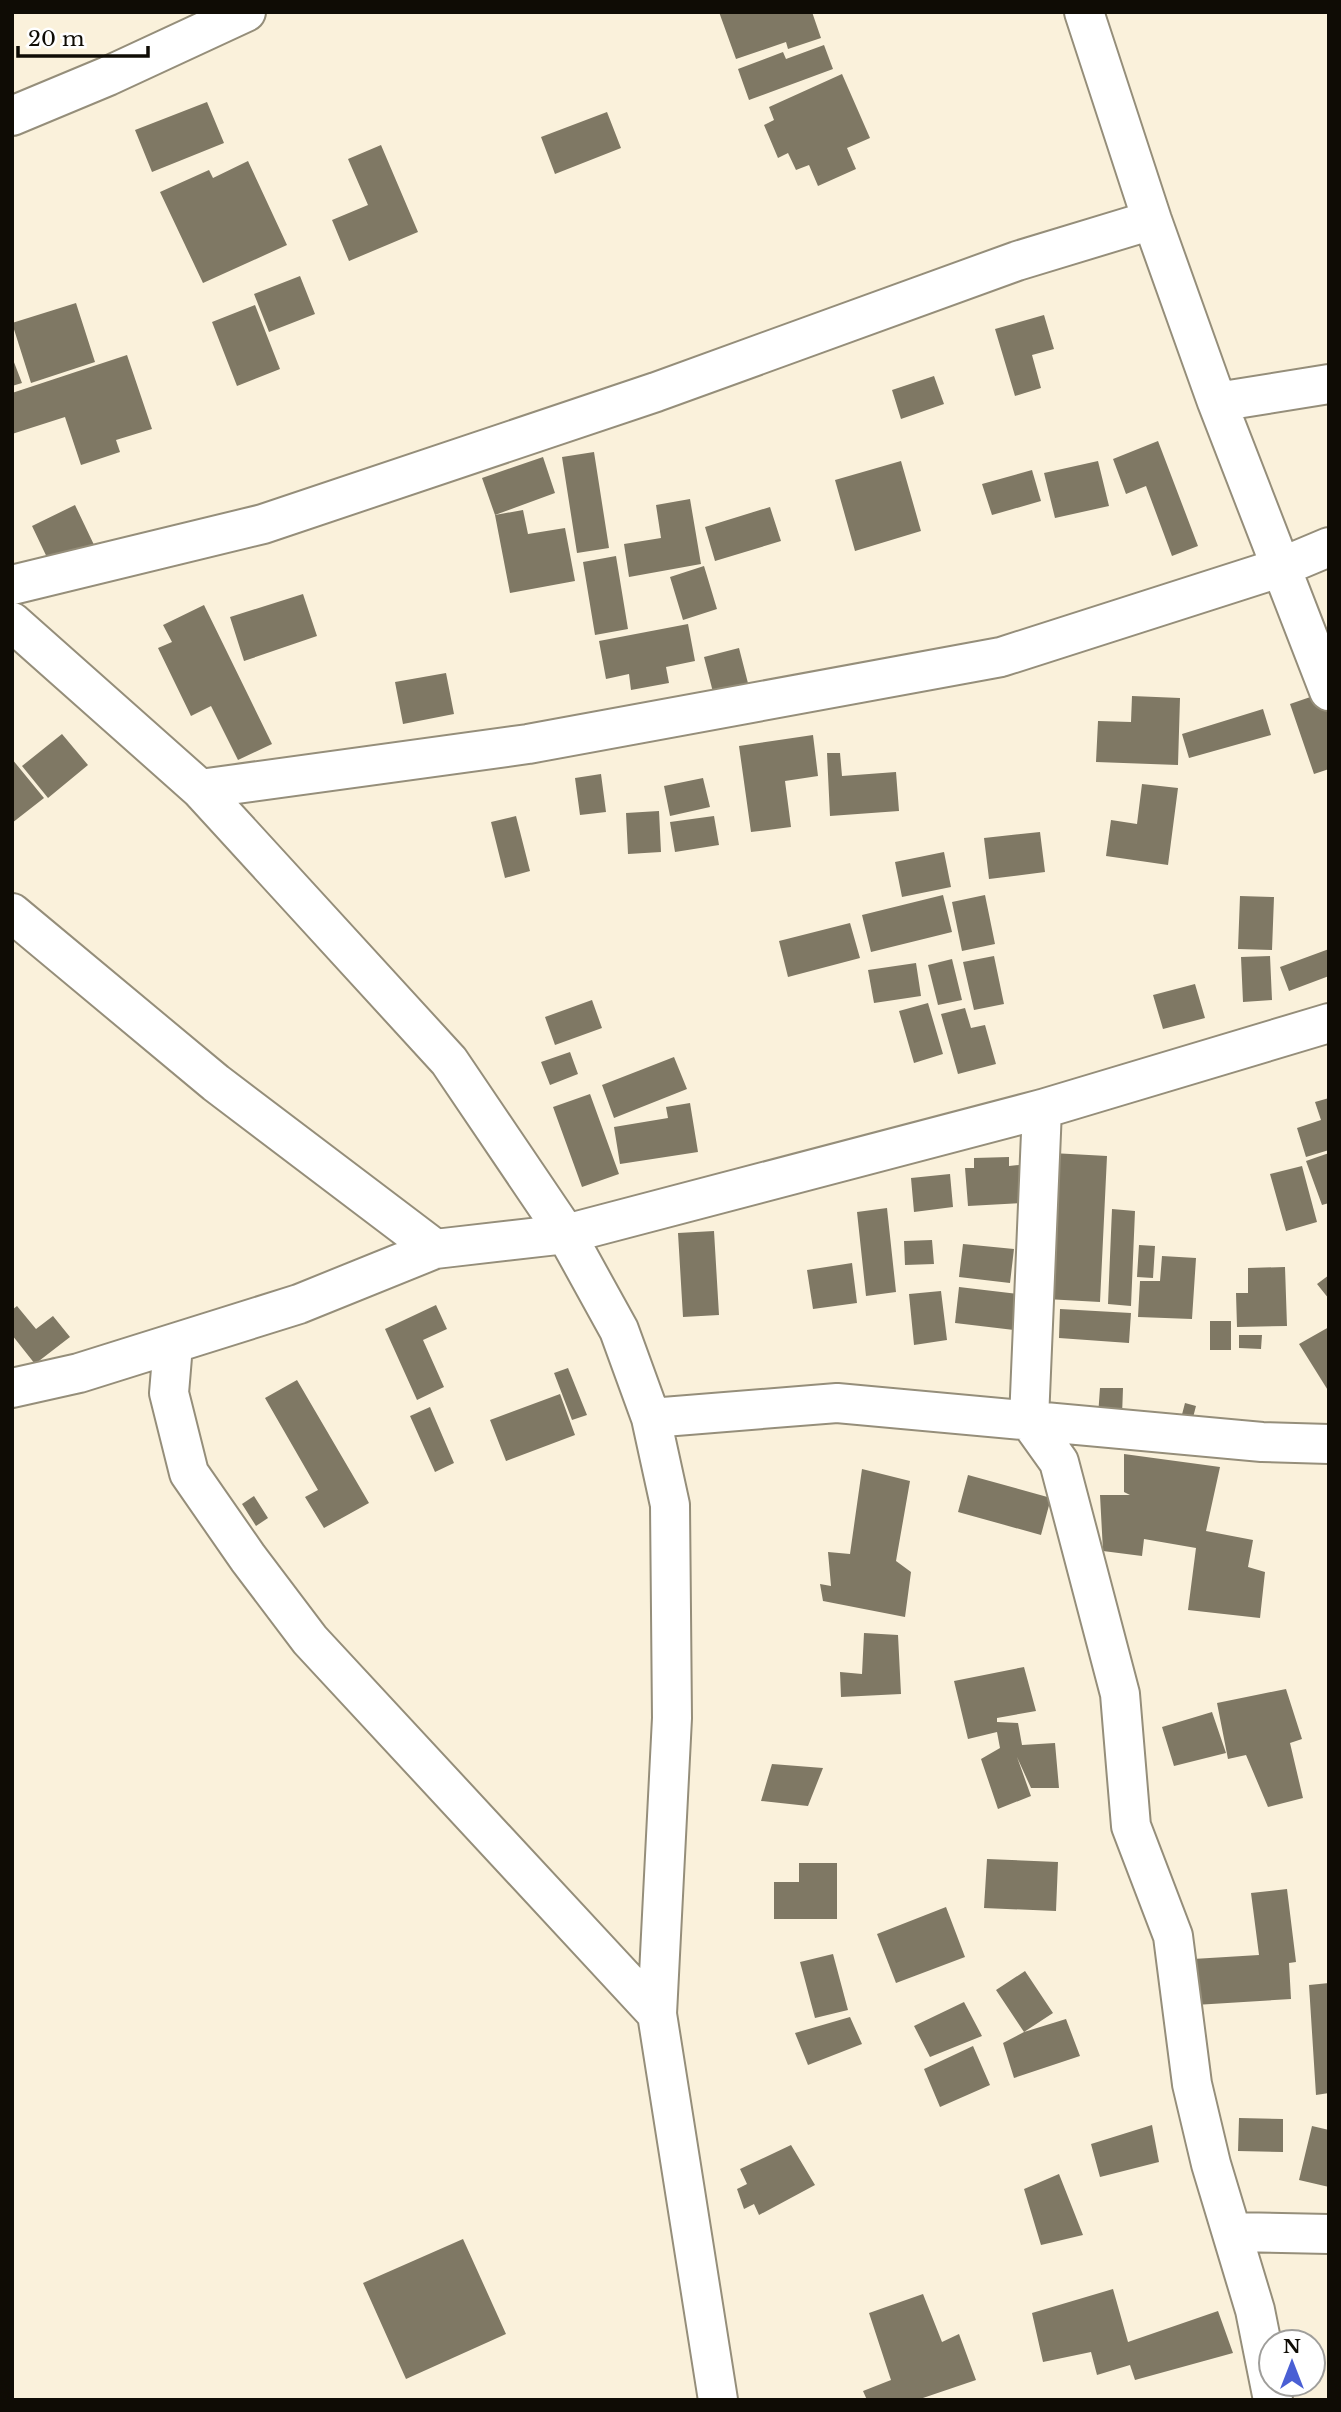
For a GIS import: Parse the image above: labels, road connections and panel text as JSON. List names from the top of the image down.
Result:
{
  "scale_bar": "20 m",
  "north": "top"
}
